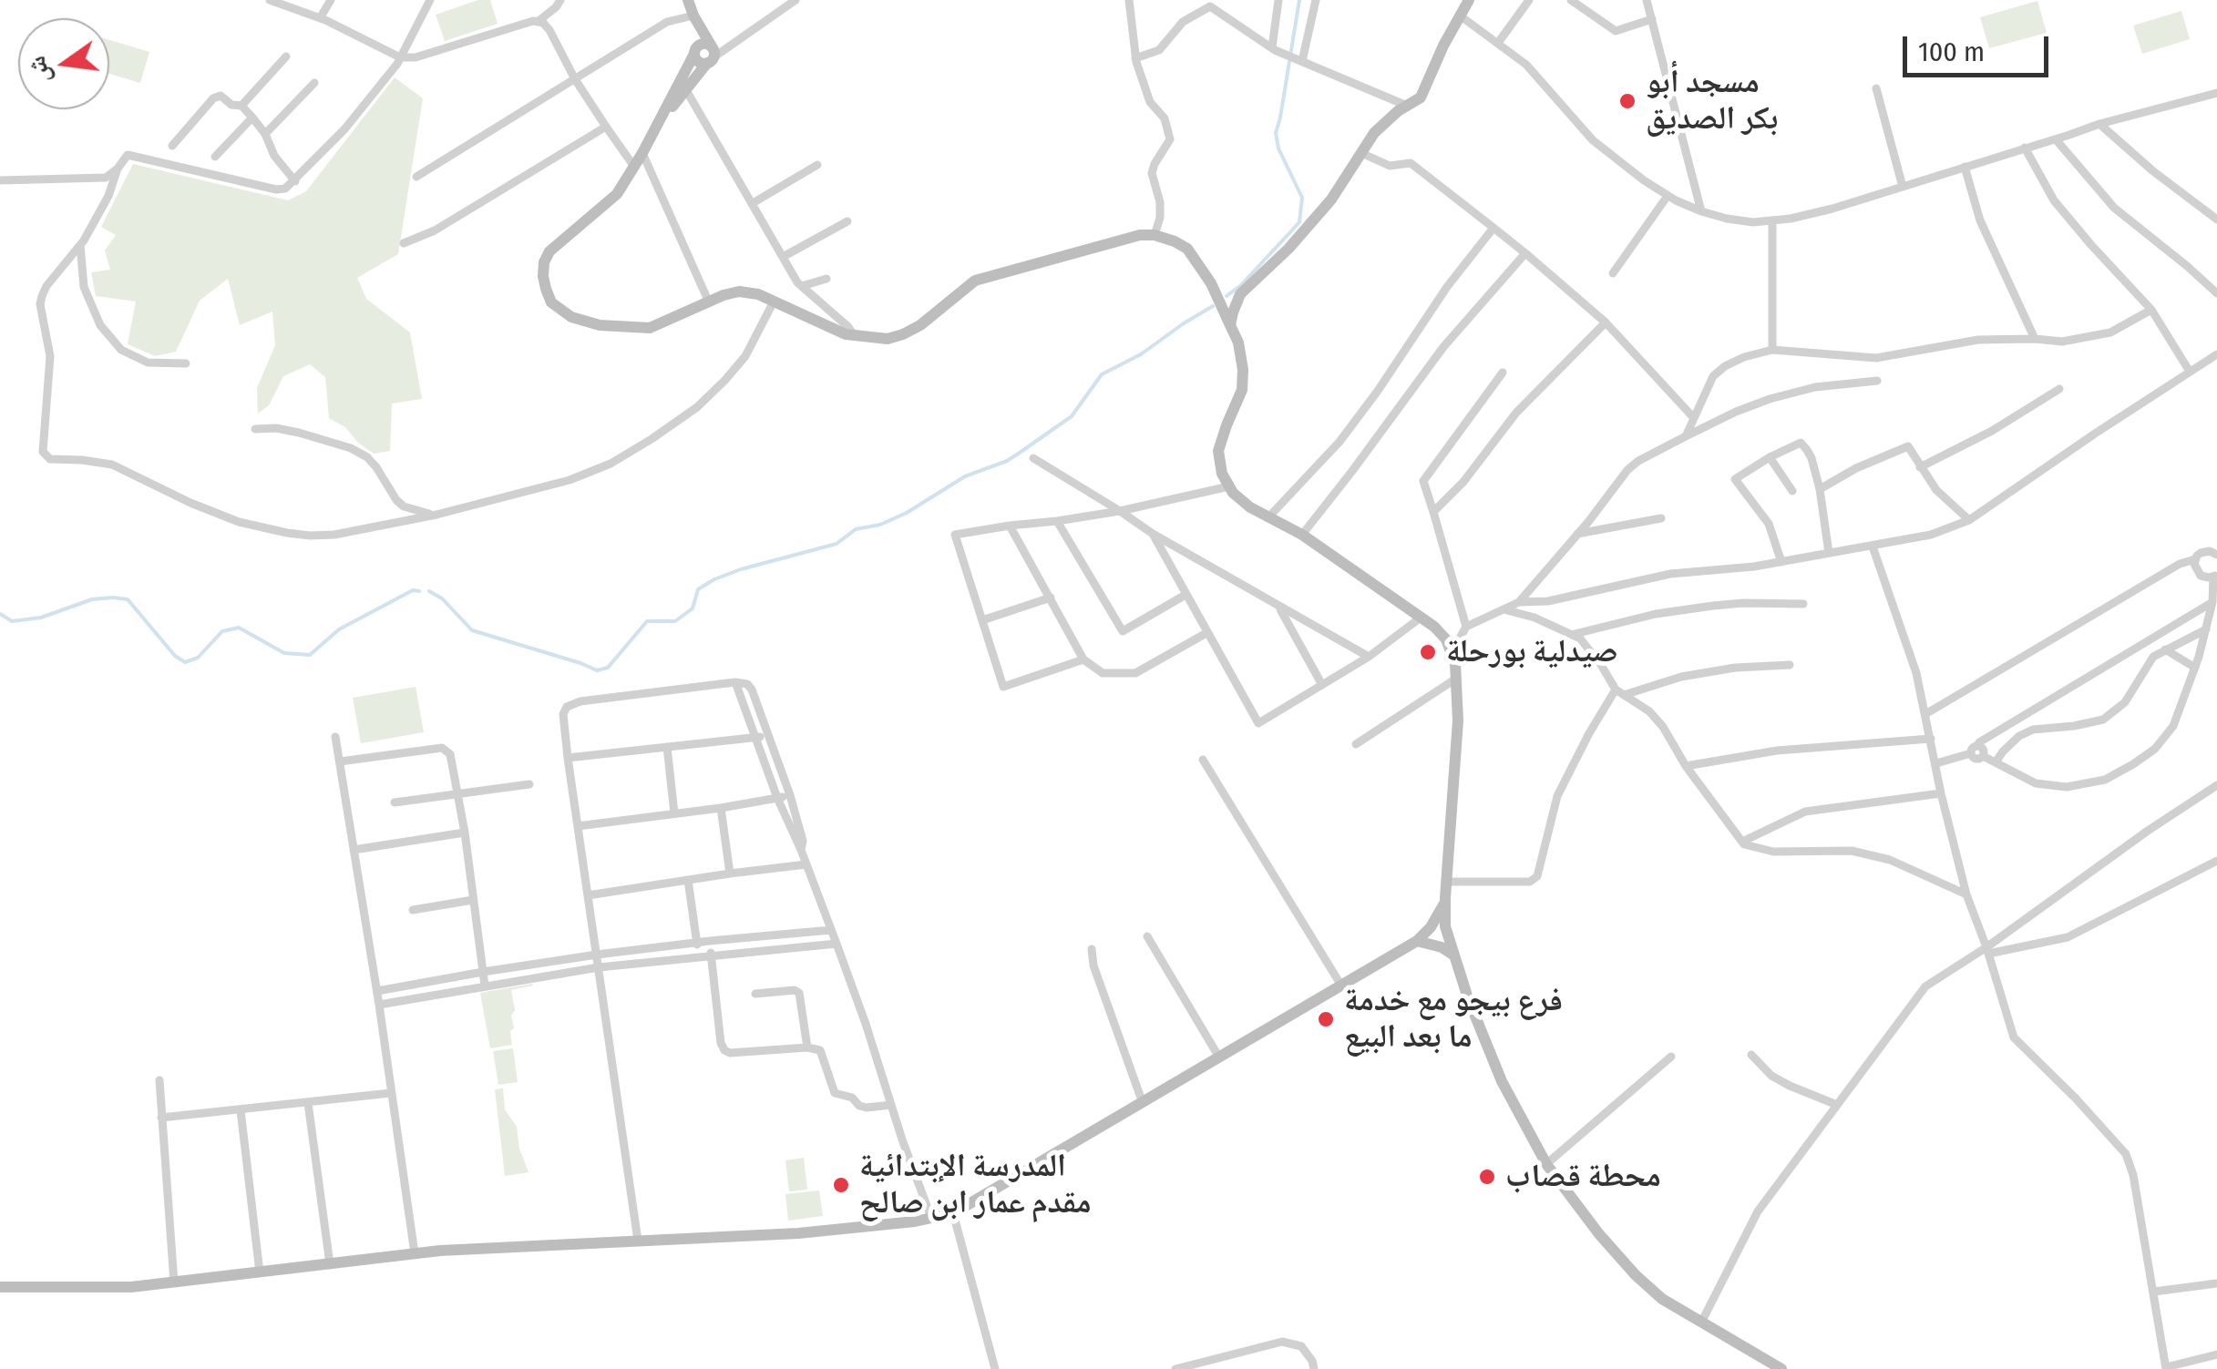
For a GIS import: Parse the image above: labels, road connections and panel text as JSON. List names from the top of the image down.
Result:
{
  "places": [
    "مسجد أبو بكر الصديق",
    "صيدلية بورحلة",
    "فرع بيجو مع خدمة ما بعد البيع",
    "محطة قصاب",
    "المدرسة الإبتدائية مقدم عمار ابن صالح"
  ],
  "scale_bar": "100 m",
  "north": "left"
}
